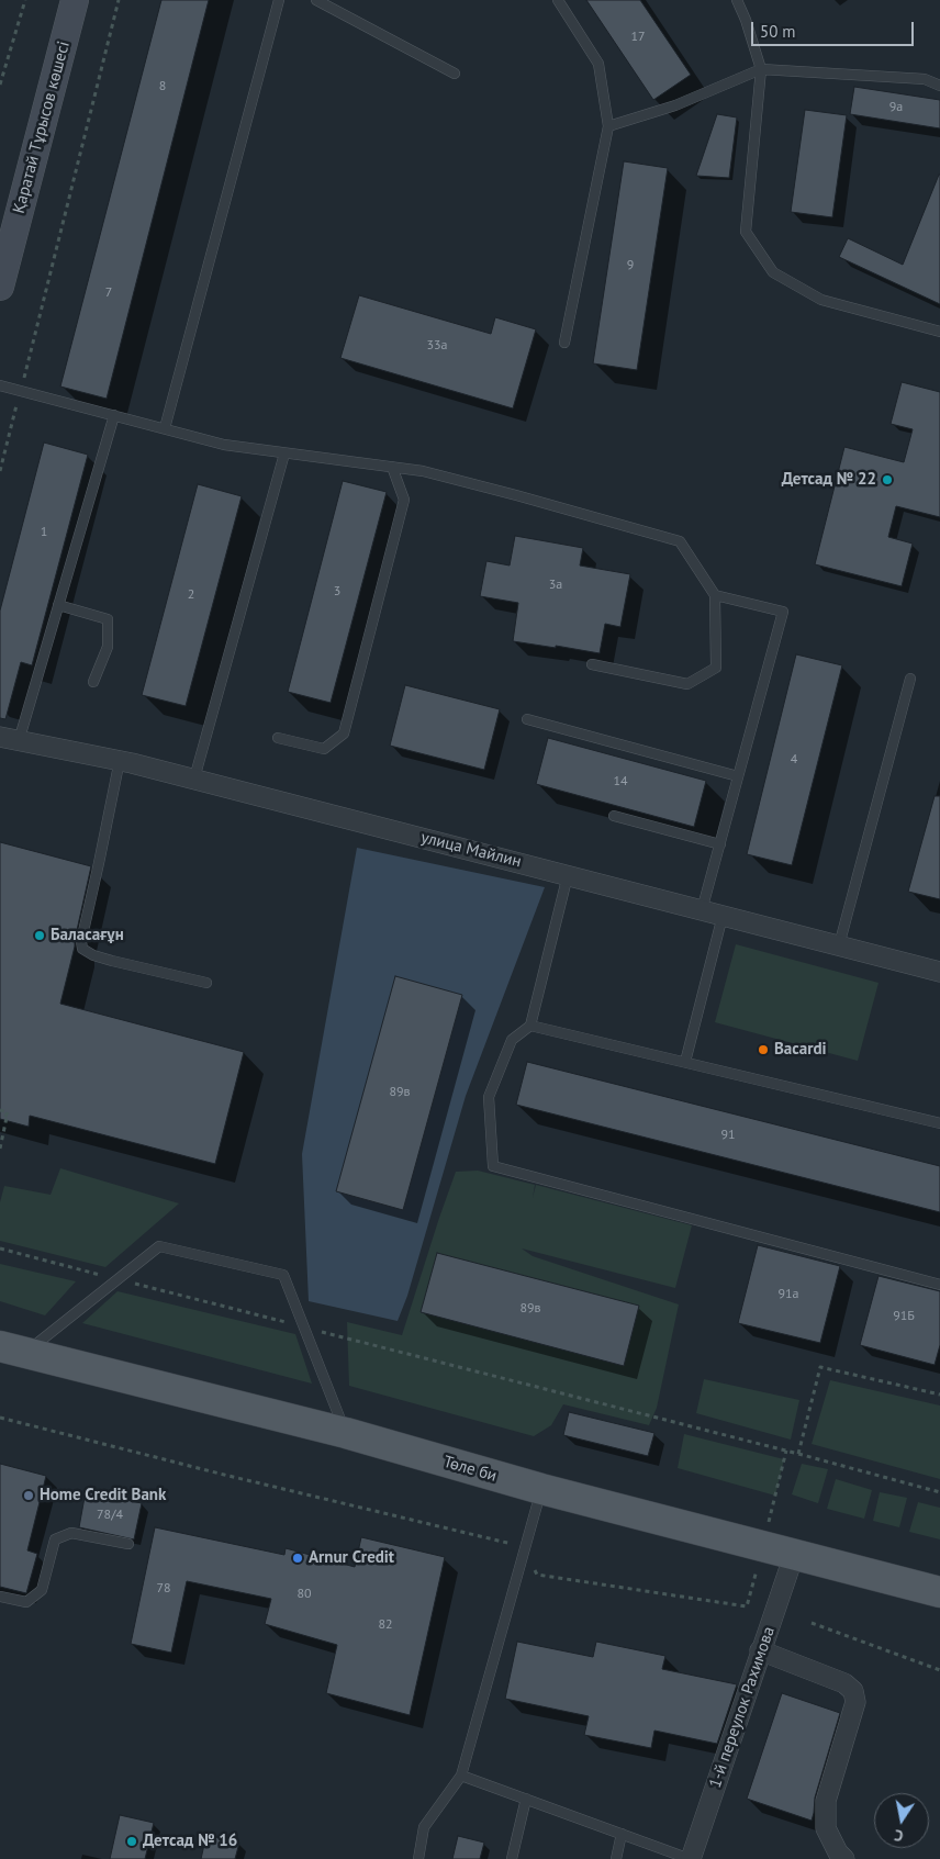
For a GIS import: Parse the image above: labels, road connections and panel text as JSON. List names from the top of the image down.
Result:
{
  "streets": {
    "main road": ["Қаратай Тұрысов көшесі", "Төле би"],
    "street": ["улица Майлин", "1-й переулок Рахимова"]
  },
  "crossings": [
    ["Төле би", "1-й переулок Рахимова"]
  ],
  "places": [
    "Детсад № 22",
    "Баласағұн",
    "Bacardi",
    "Home Credit Bank",
    "Arnur Credit",
    "Детсад № 16"
  ],
  "house_numbers": [
    "17",
    "8",
    "9а",
    "9",
    "7",
    "33а",
    "1",
    "3а",
    "3",
    "2",
    "4",
    "14",
    "89в",
    "91",
    "91а",
    "89в",
    "91Б",
    "78/4",
    "78",
    "80",
    "82"
  ],
  "scale_bar": "50 m",
  "north": "bottom"
}
